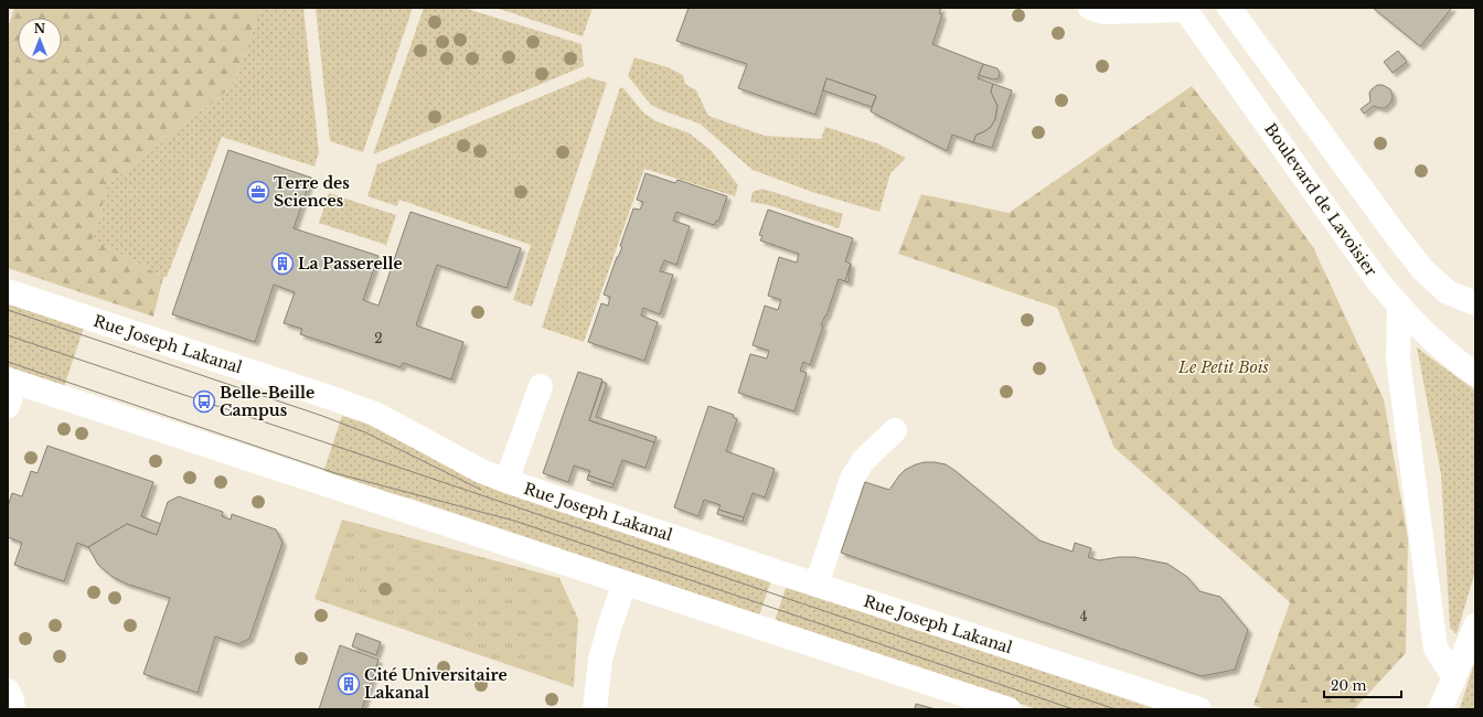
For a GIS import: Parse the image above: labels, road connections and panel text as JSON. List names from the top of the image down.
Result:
{
  "streets": {
    "street": ["Boulevard de Lavoisier", "Rue Joseph Lakanal"]
  },
  "parks": ["Le Petit Bois"],
  "places": {
    "office": ["Terre des Sciences"],
    "building": ["La Passerelle", "Cité Universitaire Lakanal"],
    "bus stop": ["Belle-Beille Campus"]
  },
  "house_numbers": ["2", "4"],
  "scale_bar": "20 m",
  "north": "top"
}
